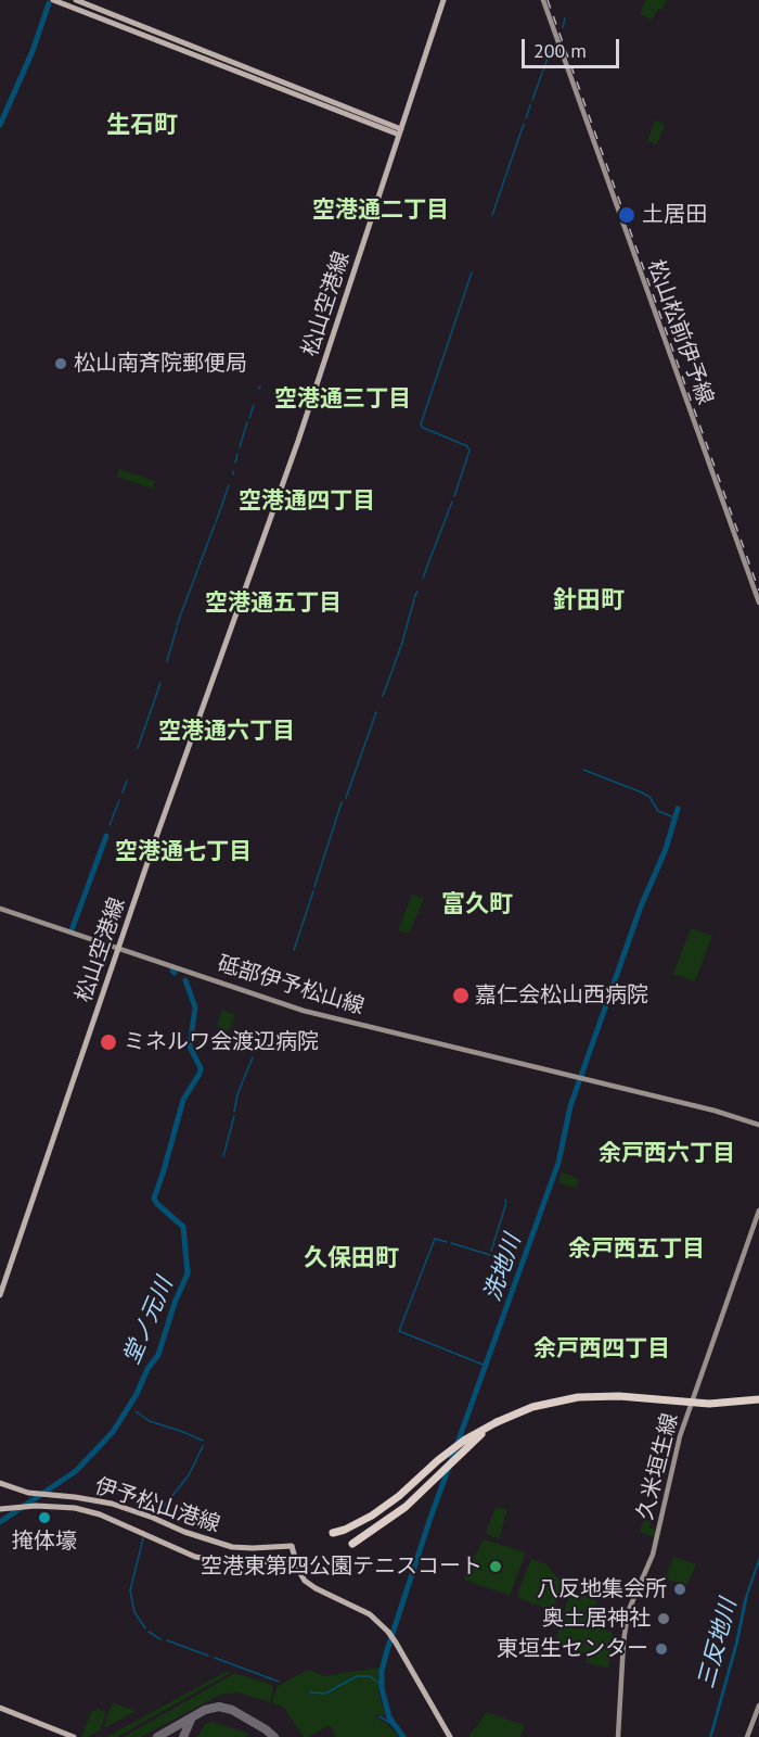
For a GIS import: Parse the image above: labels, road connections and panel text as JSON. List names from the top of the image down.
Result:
{
  "streets": {
    "main road": [
      "松山空港線",
      "松山松前伊予線",
      "砥部伊予松山線",
      "久米垣生線",
      "伊予松山港線"
    ]
  },
  "crossings": [
    ["松山空港線", "砥部伊予松山線"]
  ],
  "districts": [
    "生石町",
    "空港通二丁目",
    "空港通三丁目",
    "空港通四丁目",
    "針田町",
    "空港通五丁目",
    "空港通六丁目",
    "空港通七丁目",
    "富久町",
    "余戸西六丁目",
    "余戸西五丁目",
    "久保田町",
    "余戸西四丁目"
  ],
  "water": ["洗地川", "堂ノ元川", "三反地川"],
  "places": [
    "土居田",
    "松山南斉院郵便局",
    "嘉仁会松山西病院",
    "ミネルワ会渡辺病院",
    "掩体壕",
    "空港東第四公園テニスコート",
    "八反地集会所",
    "奥土居神社",
    "東垣生センター"
  ],
  "scale_bar": "200 m"
}
